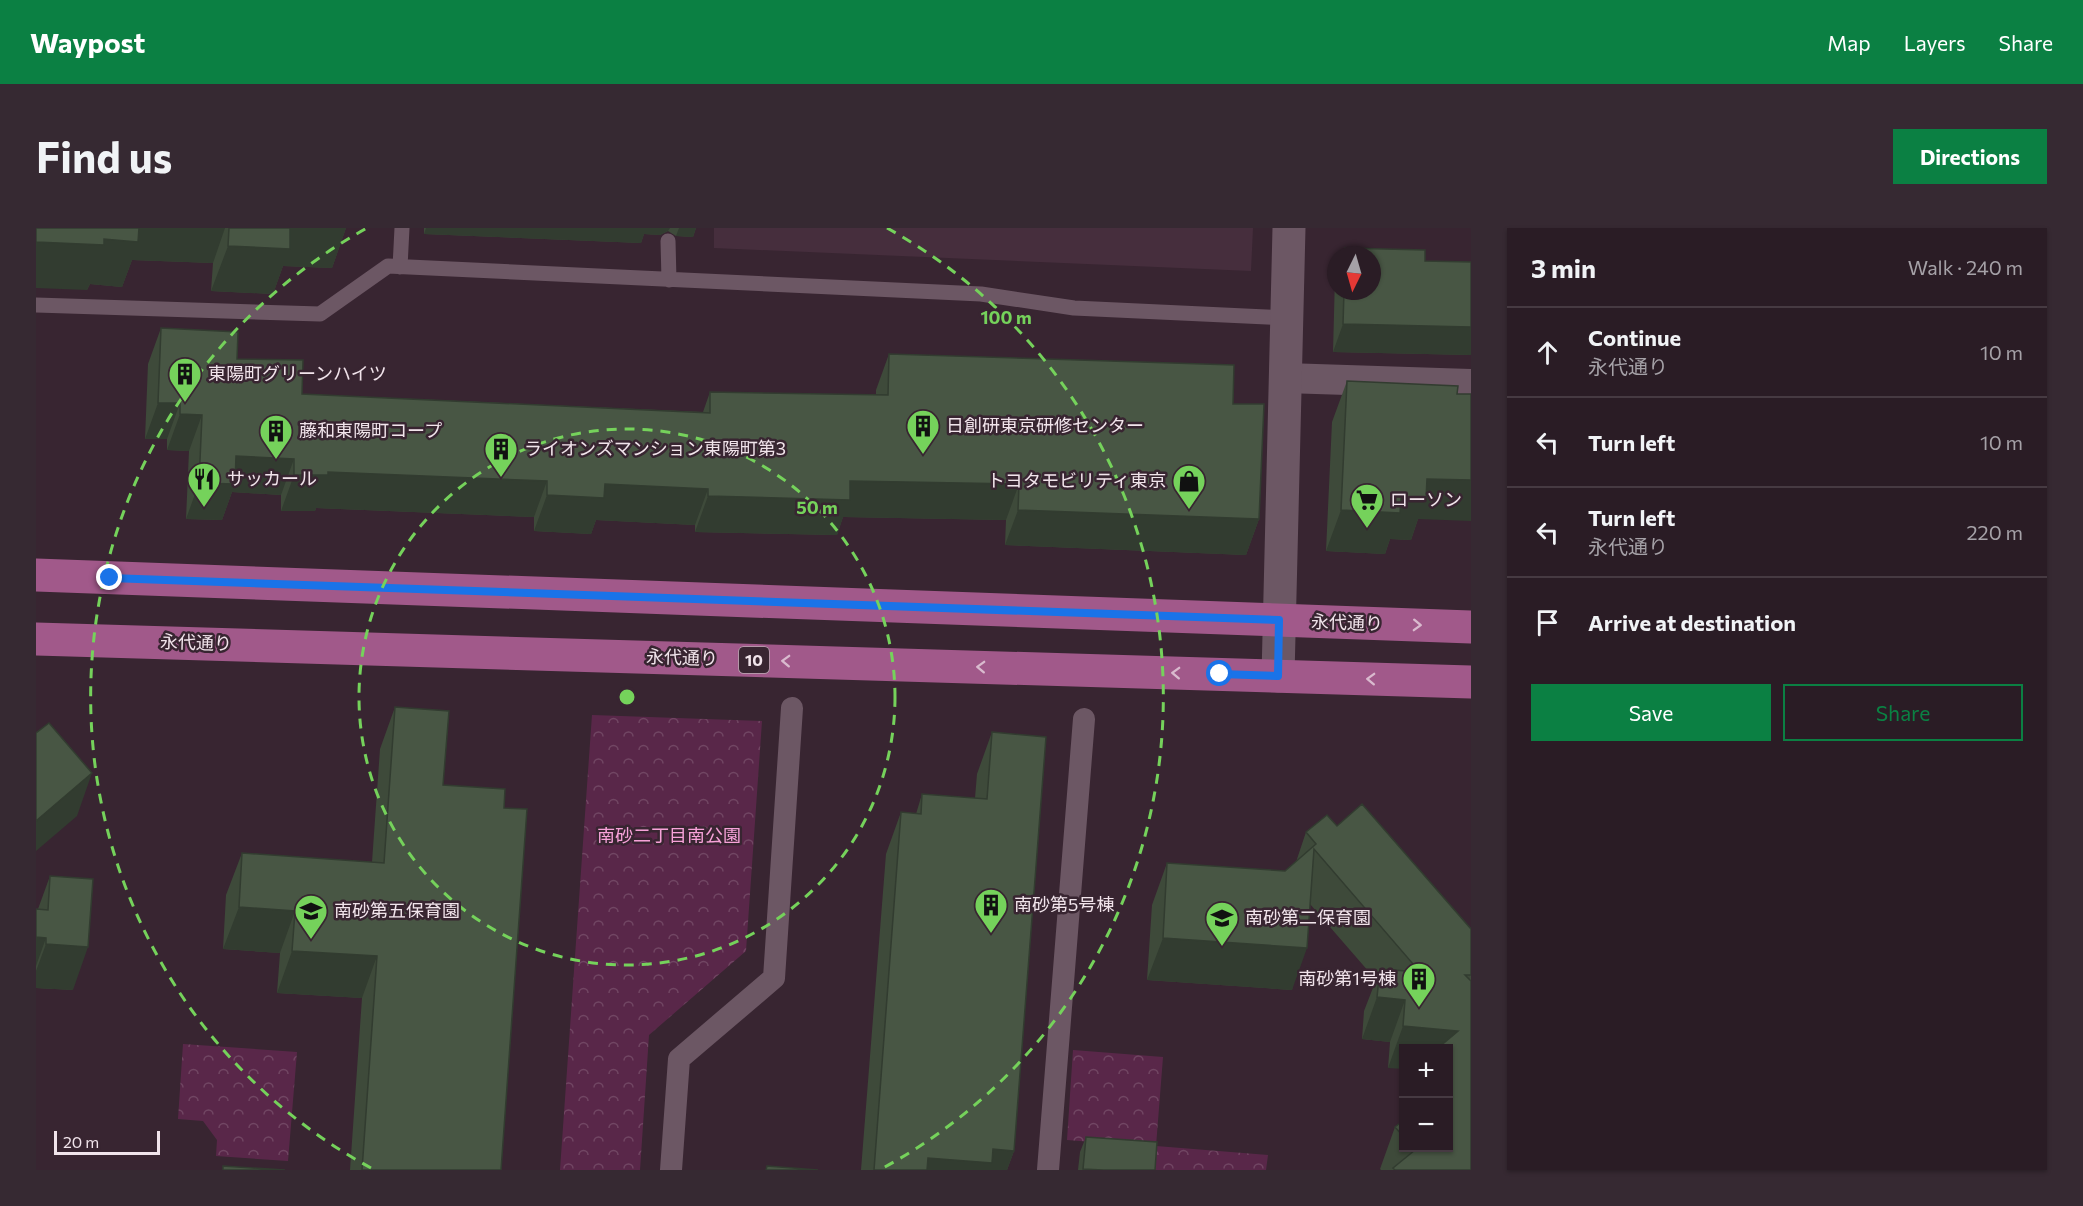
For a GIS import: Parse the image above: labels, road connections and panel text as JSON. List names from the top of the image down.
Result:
{
  "streets": {
    "main road": ["永代通り", "10"]
  },
  "parks": ["南砂二丁目南公園"],
  "places": {
    "building": [
      "東陽町グリーンハイツ",
      "日創研東京研修センター",
      "藤和東陽町コープ",
      "ライオンズマンション東陽町第3",
      "南砂第5号棟",
      "南砂第1号棟"
    ],
    "restaurant": ["サッカール"],
    "shop": ["トヨタモビリティ東京"],
    "supermarket": ["ローソン"],
    "school or university": ["南砂第五保育園", "南砂第二保育園"]
  },
  "scale_bar": "20 m",
  "north": "bottom",
  "page": {
    "header": "Waypost",
    "nav": ["Map", "Layers", "Share"],
    "buttons": [
      "Directions",
      ["Save", "Share"]
    ],
    "title": "Find us",
    "heading": ["3 min", "Walk · 240 m"],
    "list": [
      ["Continue", "永代通り", "10 m"],
      ["Turn left", "10 m"],
      ["Turn left", "永代通り", "220 m"],
      "Arrive at destination"
    ],
    "map_buttons": ["+", "−"],
    "scale": "20 m"
  },
  "rings": ["100 m", "50 m"]
}
